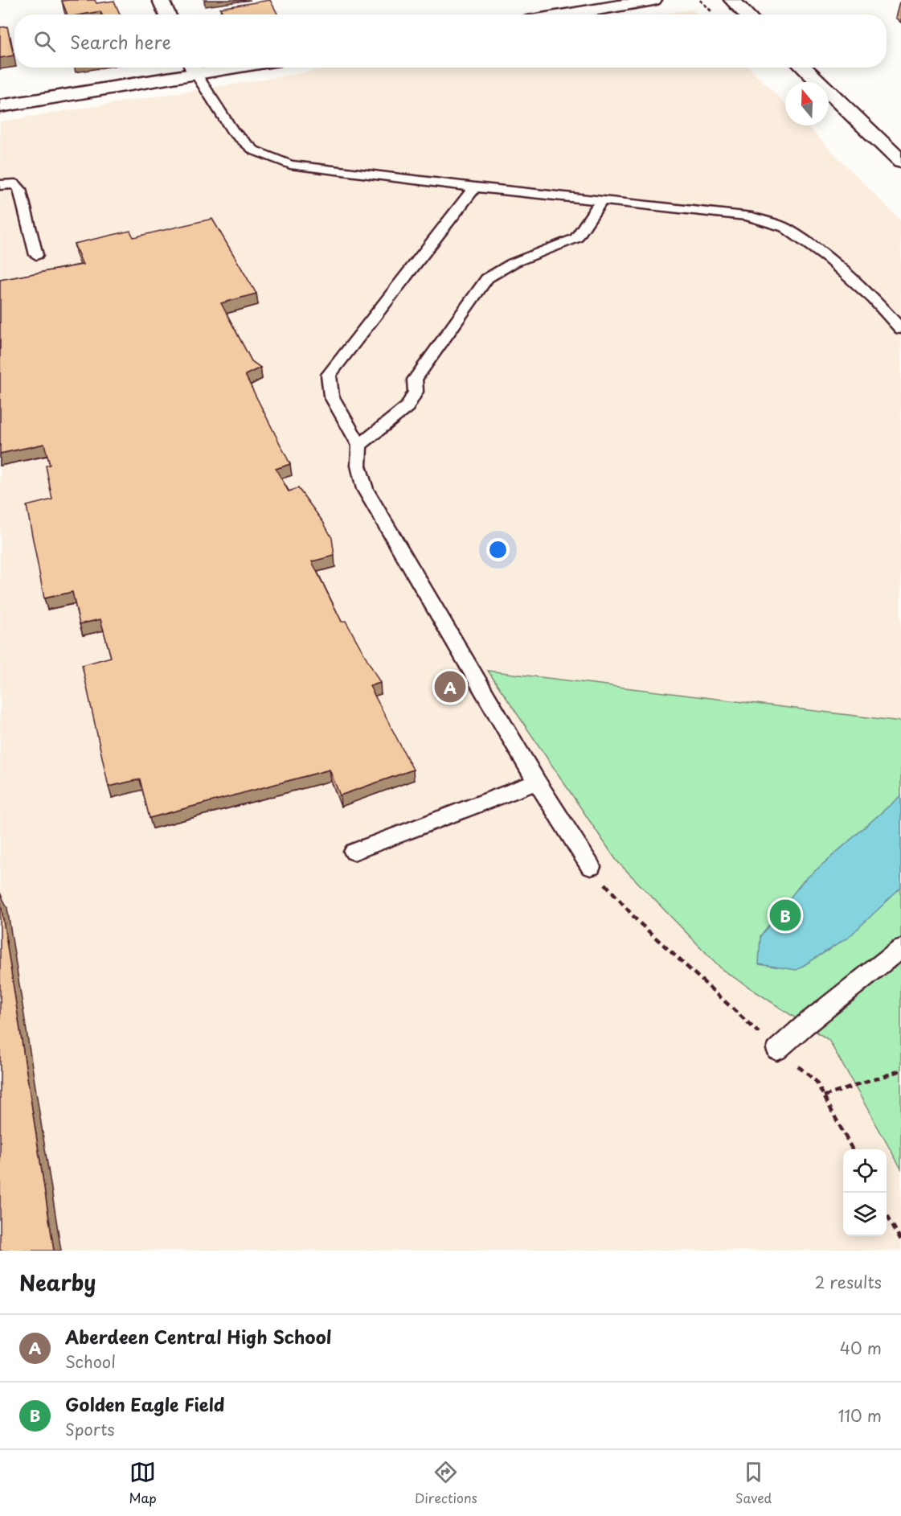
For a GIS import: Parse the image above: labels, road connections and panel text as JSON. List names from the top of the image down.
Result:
{
  "north": "top",
  "page": {
    "search": "Search here",
    "pins": ["A", "B"],
    "heading": ["Nearby", "2 results"],
    "list": [
      {
        "mark": "A",
        "name": "Aberdeen Central High School",
        "note": "School",
        "value": "40 m"
      },
      {
        "mark": "B",
        "name": "Golden Eagle Field",
        "note": "Sports",
        "value": "110 m"
      }
    ],
    "nav": ["Map", "Directions", "Saved"]
  }
}
